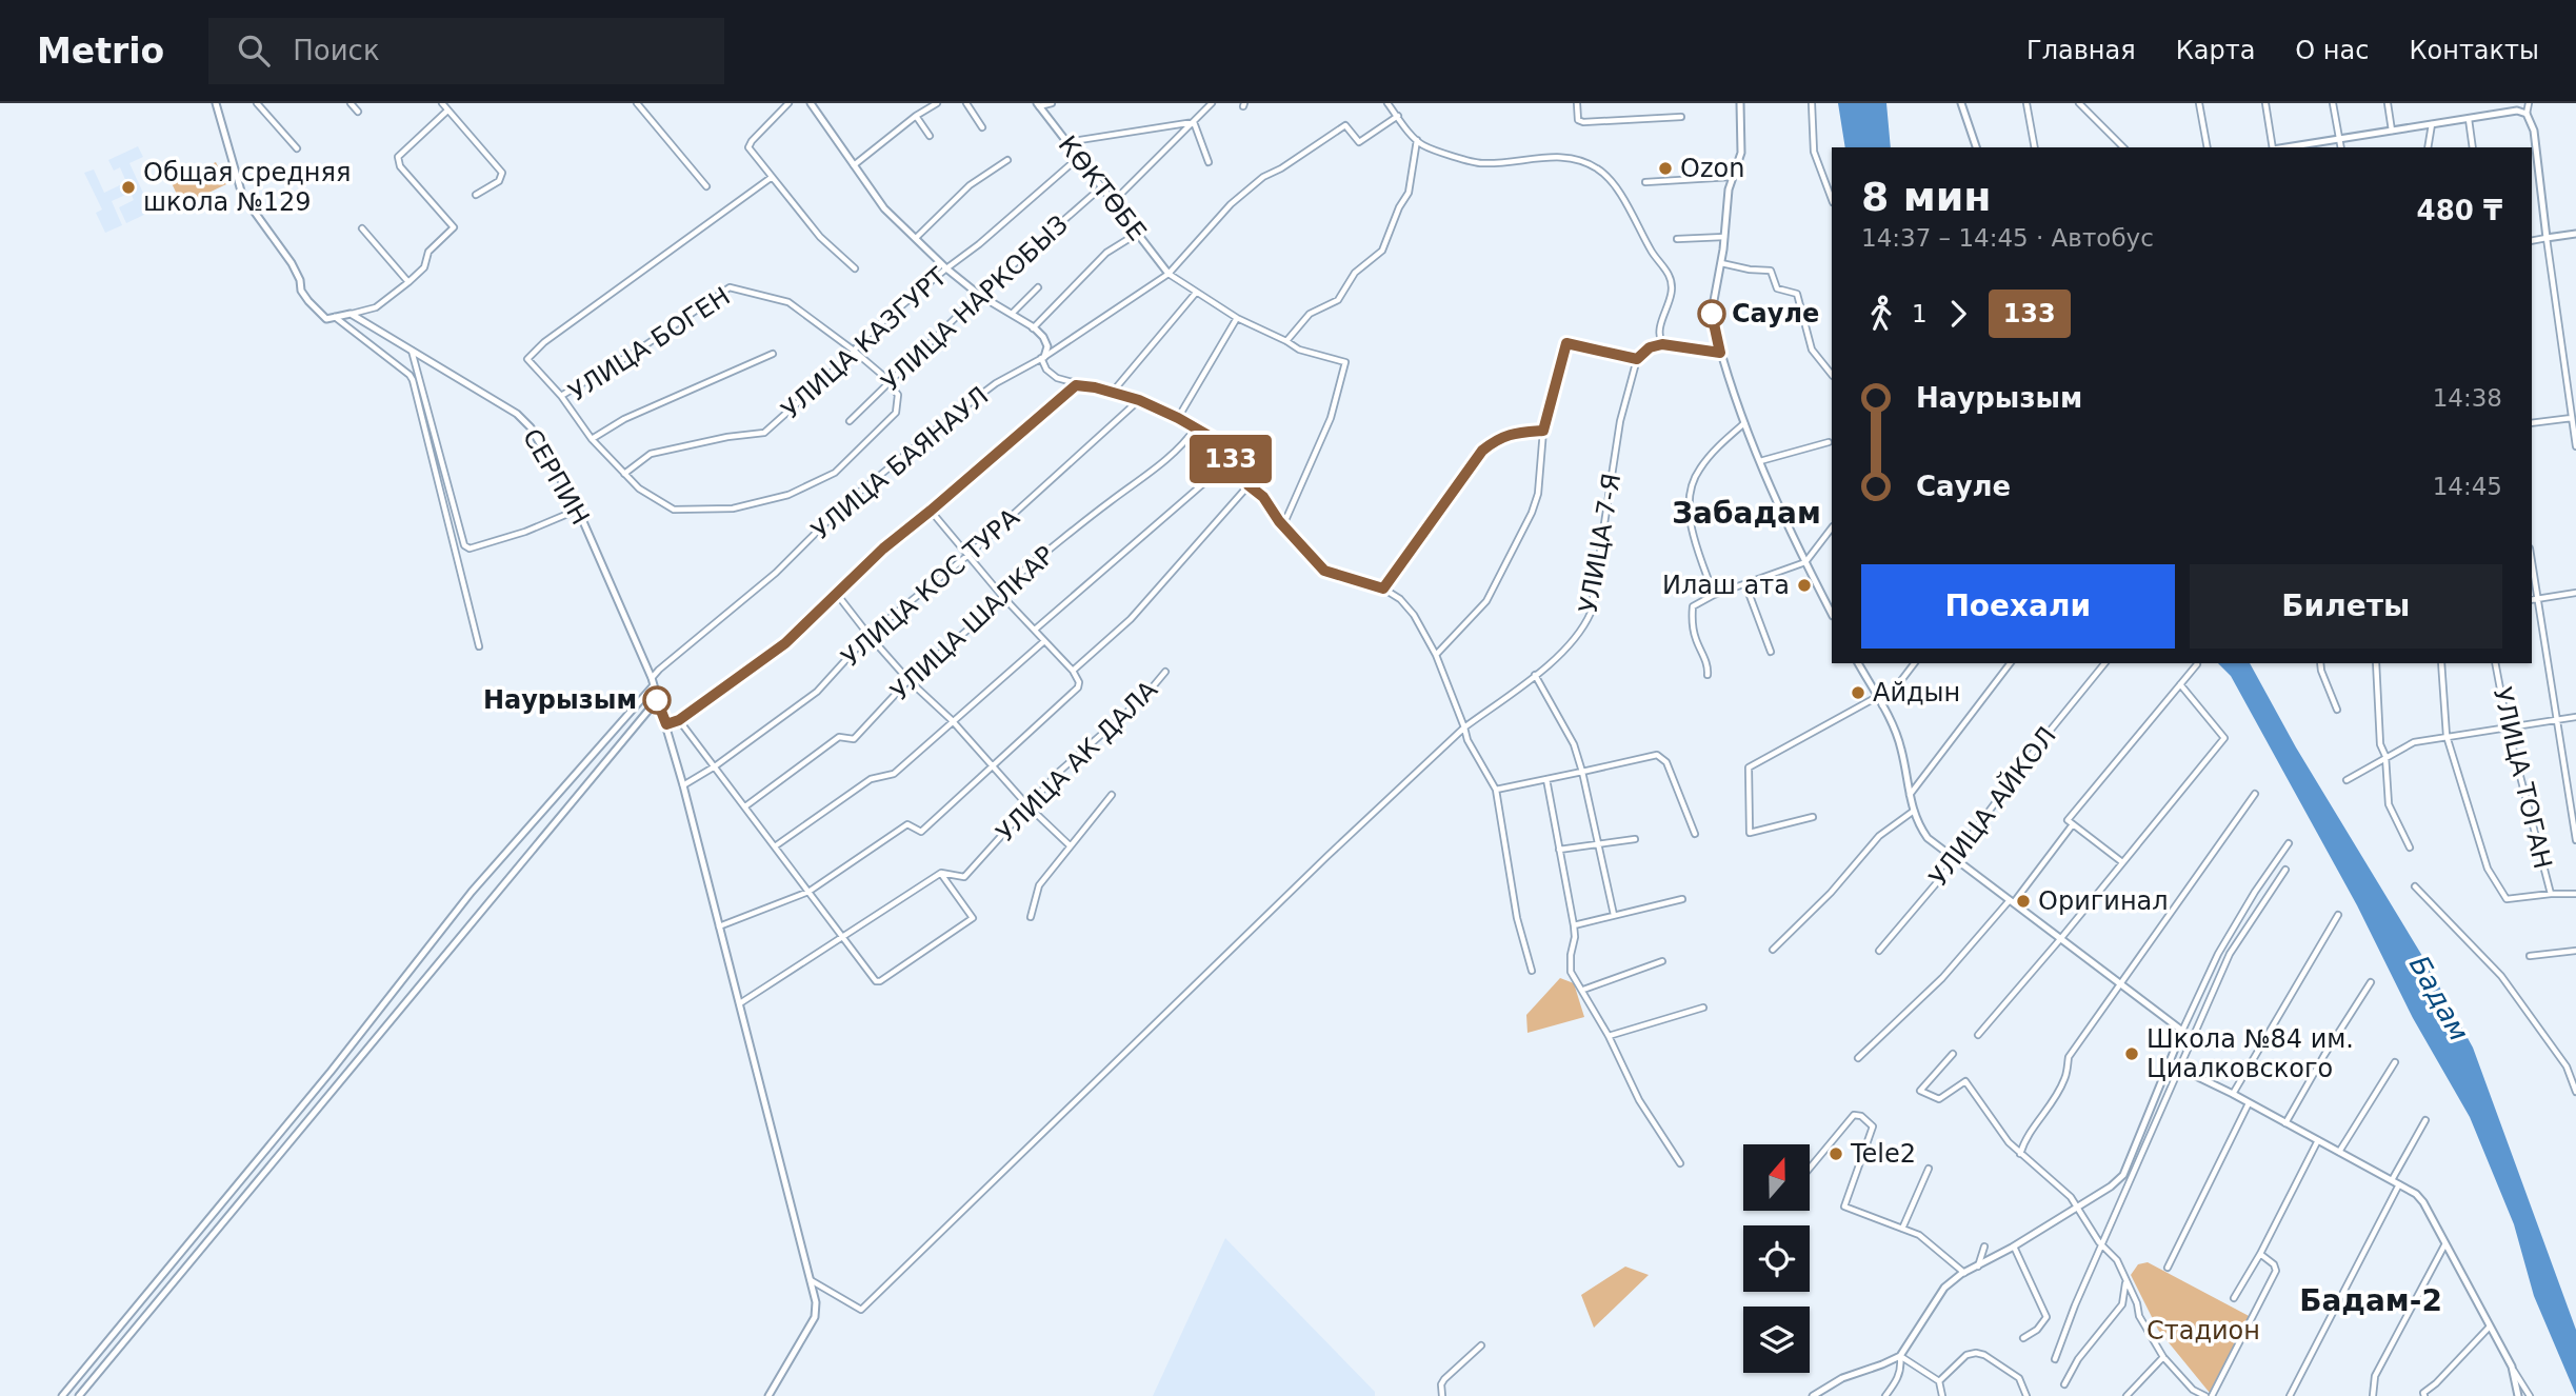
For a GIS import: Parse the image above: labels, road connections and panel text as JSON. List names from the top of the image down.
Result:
{
  "streets": {
    "street": [
      "КӨКТӨБЕ",
      "УЛИЦА НАРКОБЫЗ",
      "УЛИЦА КАЗГУРТ",
      "УЛИЦА БОГЕН",
      "УЛИЦА БАЯНАУЛ",
      "СЕРПИН",
      "УЛИЦА 7-Я",
      "УЛИЦА КОС ТУРА",
      "УЛИЦА ШАЛКАР",
      "УЛИЦА АК ДАЛА",
      "УЛИЦА ТОГАН",
      "УЛИЦА АЙКОЛ"
    ]
  },
  "crossings": [
    ["КӨКТӨБЕ", "УЛИЦА НАРКОБЫЗ"],
    ["КӨКТӨБЕ", "УЛИЦА КАЗГУРТ"],
    ["КӨКТӨБЕ", "УЛИЦА БАЯНАУЛ"],
    ["УЛИЦА НАРКОБЫЗ", "УЛИЦА БОГЕН"],
    ["УЛИЦА КАЗГУРТ", "УЛИЦА БОГЕН"],
    ["УЛИЦА БАЯНАУЛ", "СЕРПИН"],
    ["СЕРПИН", "УЛИЦА 7-Я"],
    ["СЕРПИН", "УЛИЦА КОС ТУРА"],
    ["СЕРПИН", "УЛИЦА АК ДАЛА"]
  ],
  "districts": ["Забадам", "Бадам-2"],
  "water": ["Бадам"],
  "parks": ["Стадион"],
  "places": [
    "Ozon",
    "Общая средняя школа №129",
    "Сауле",
    "Илаш ата",
    "Айдын",
    "Наурызым",
    "Оригинал",
    "Школа №84 им. Циалковского",
    "Tele2"
  ],
  "lines": ["bus line 133"],
  "north": "top",
  "page": {
    "header": "Metrio",
    "search": "Поиск",
    "nav": [
      "Главная",
      "Карта",
      "О нас",
      "Контакты"
    ],
    "on_map": "133",
    "heading": ["8 мин", "14:37 – 14:45 · Автобус", "480 ₸"],
    "legs": ["1", "133"],
    "list": [
      {
        "name": "Наурызым",
        "value": "14:38"
      },
      {
        "name": "Сауле",
        "value": "14:45"
      }
    ],
    "buttons": ["Поехали", "Билеты"]
  }
}
